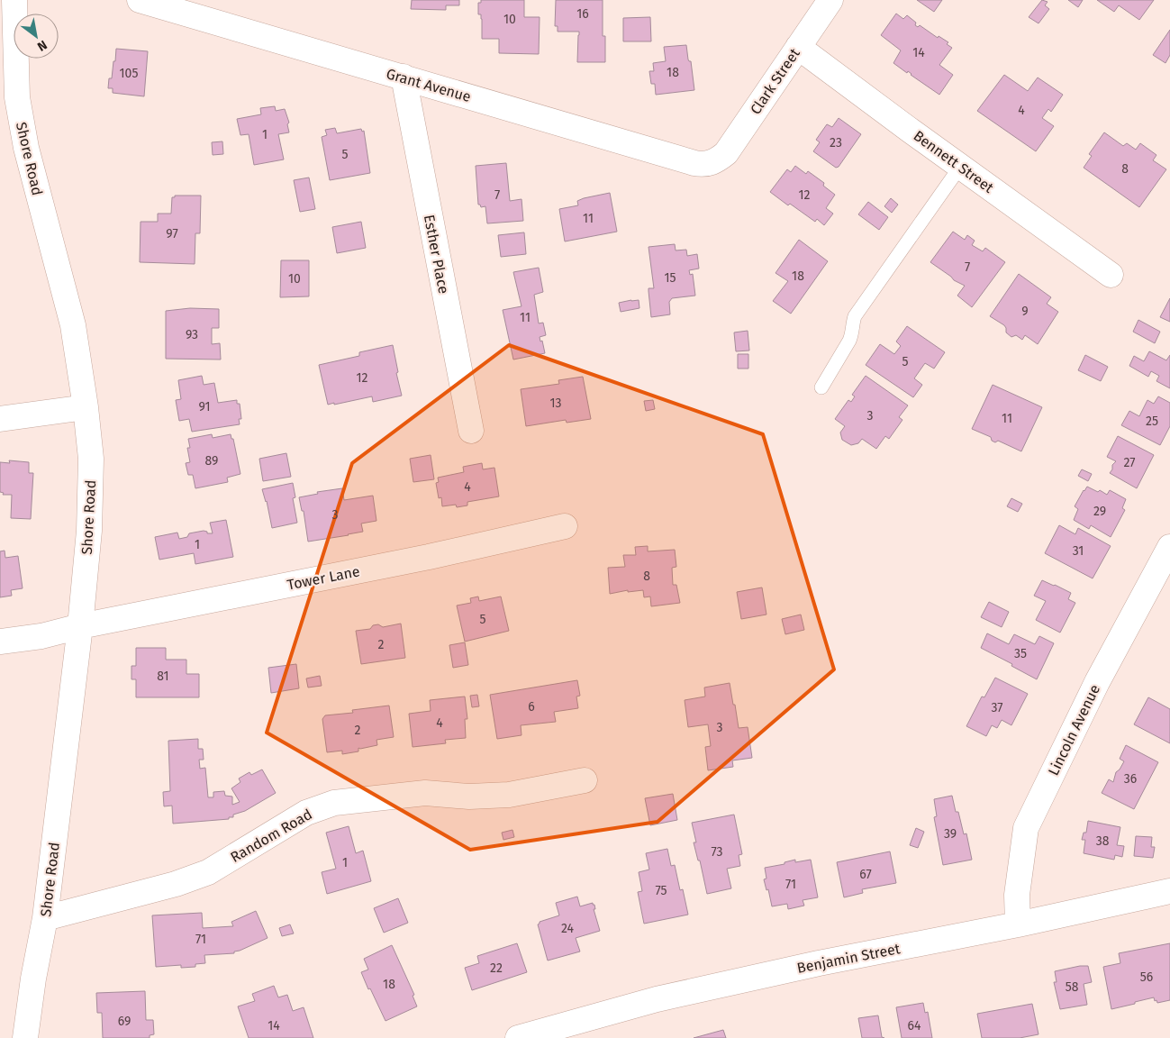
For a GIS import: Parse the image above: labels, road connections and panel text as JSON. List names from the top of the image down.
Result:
{
  "streets": {
    "street": [
      "Clark Street",
      "Grant Avenue",
      "Shore Road",
      "Bennett Street",
      "Esther Place",
      "Tower Lane",
      "Lincoln Avenue",
      "Random Road",
      "Benjamin Street"
    ]
  },
  "crossings": [
    ["Clark Street", "Grant Avenue"],
    ["Clark Street", "Bennett Street"],
    ["Grant Avenue", "Esther Place"],
    ["Shore Road", "Tower Lane"],
    ["Shore Road", "Random Road"],
    ["Lincoln Avenue", "Benjamin Street"]
  ],
  "house_numbers": [
    "16",
    "10",
    "14",
    "18",
    "105",
    "4",
    "1",
    "23",
    "5",
    "8",
    "7",
    "12",
    "11",
    "97",
    "7",
    "18",
    "15",
    "10",
    "9",
    "11",
    "93",
    "5",
    "12",
    "13",
    "91",
    "3",
    "11",
    "25",
    "89",
    "27",
    "4",
    "29",
    "3",
    "1",
    "31",
    "8",
    "5",
    "2",
    "35",
    "81",
    "6",
    "37",
    "4",
    "3",
    "2",
    "36",
    "39",
    "38",
    "73",
    "1",
    "67",
    "71",
    "75",
    "24",
    "71",
    "22",
    "56",
    "18",
    "58",
    "69",
    "14",
    "64"
  ],
  "north": "bottom right"
}
